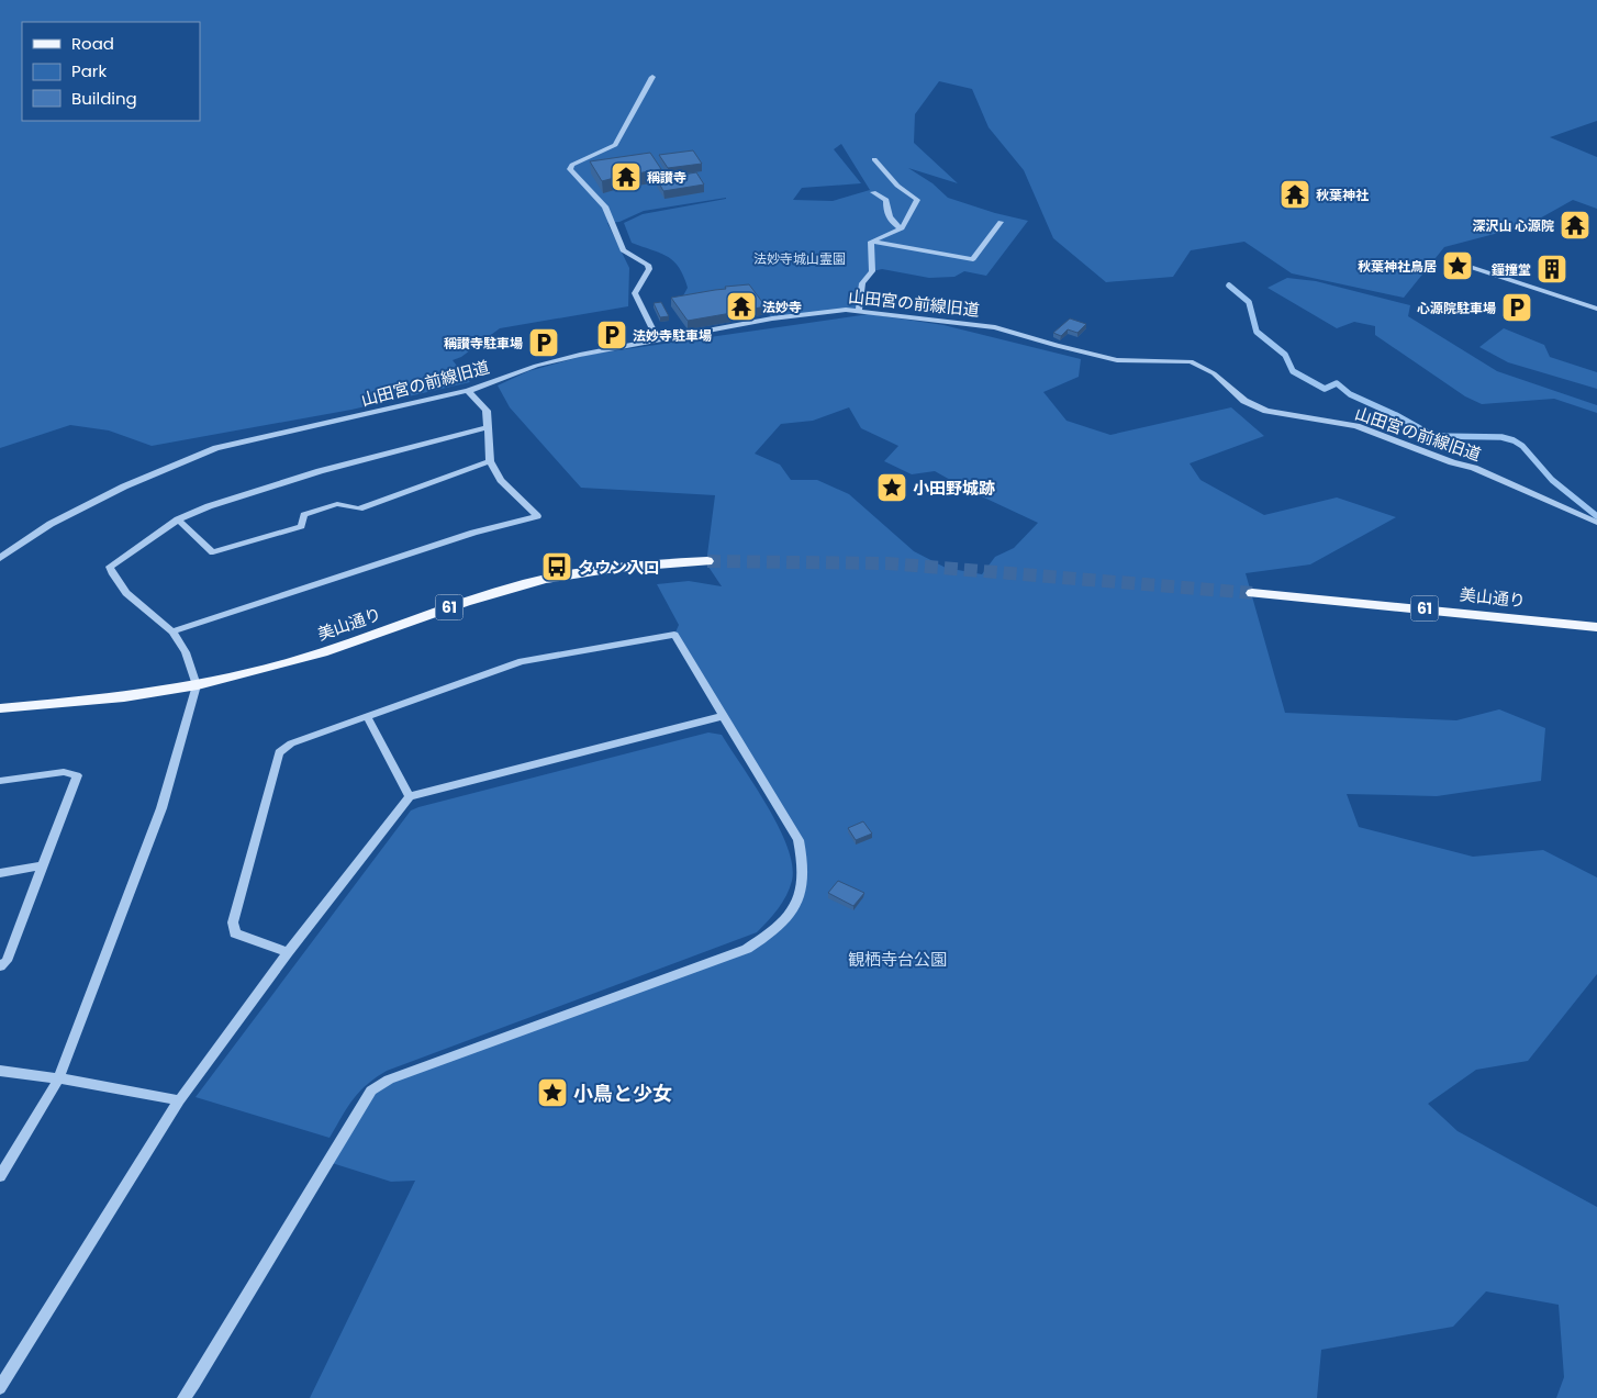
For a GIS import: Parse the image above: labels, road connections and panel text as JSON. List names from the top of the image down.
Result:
{
  "streets": {
    "main road": ["美山通り", "61"],
    "street": ["山田宮の前線旧道"]
  },
  "parks": ["法妙寺城山霊園", "観栖寺台公園"],
  "places": {
    "temple": [
      "稱讃寺",
      "秋葉神社",
      "深沢山 心源院",
      "法妙寺"
    ],
    "place": ["秋葉神社鳥居", "小田野城跡", "小鳥と少女"],
    "building": ["鐘撞堂"],
    "parking": ["心源院駐車場", "法妙寺駐車場", "稱讃寺駐車場"],
    "bus stop": ["タウン入口"]
  },
  "legend": ["Road", "Park", "Building"]
}
